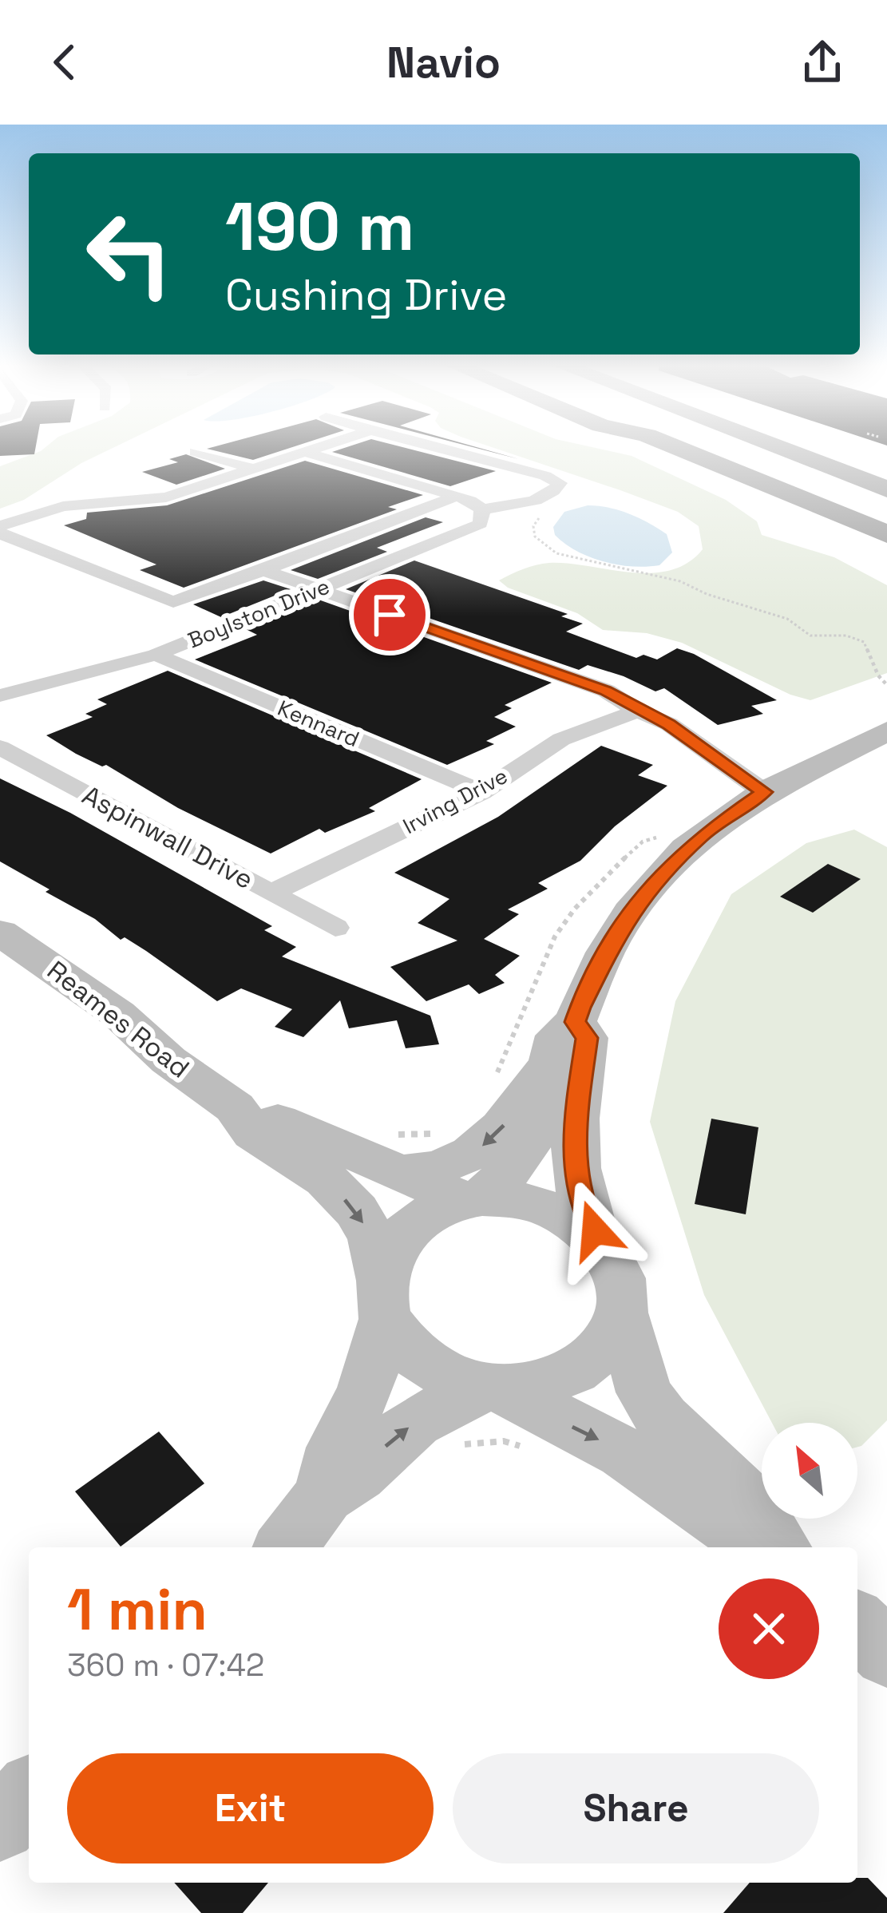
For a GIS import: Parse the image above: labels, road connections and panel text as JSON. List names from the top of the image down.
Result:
{
  "streets": {
    "main road": ["Reames Road"],
    "street": [
      "Boylston Drive",
      "Kennard",
      "Irving Drive",
      "Aspinwall Drive"
    ]
  },
  "crossings": [
    ["Boylston Drive", "Kennard"],
    ["Kennard", "Irving Drive"],
    ["Irving Drive", "Aspinwall Drive"]
  ],
  "north": "top left",
  "page": {
    "header": "Navio",
    "turn": ["190 m", "Cushing Drive"],
    "heading": ["1 min", "360 m · 07:42"],
    "buttons": ["Exit", "Share"]
  }
}
